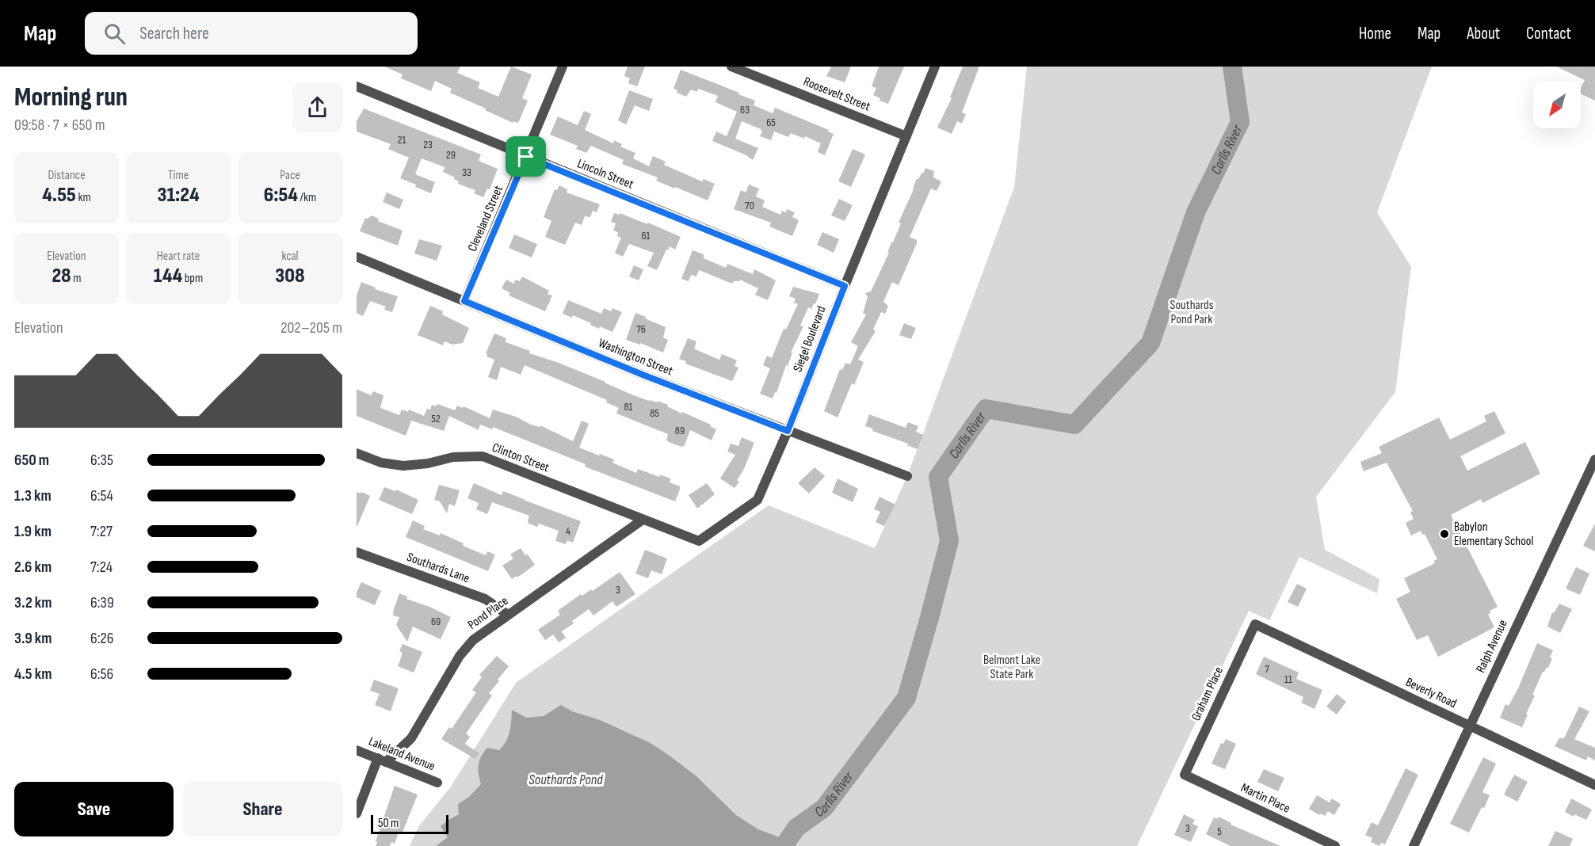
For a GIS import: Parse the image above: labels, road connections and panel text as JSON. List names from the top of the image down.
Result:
{
  "streets": {
    "street": [
      "Roosevelt Street",
      "Lincoln Street",
      "Cleveland Street",
      "Siegel Boulevard",
      "Washington Street",
      "Clinton Street",
      "Southards Lane",
      "Pond Place",
      "Ralph Avenue",
      "Beverly Road",
      "Graham Place",
      "Lakeland Avenue",
      "Martin Place"
    ]
  },
  "crossings": [
    ["Roosevelt Street", "Siegel Boulevard"],
    ["Lincoln Street", "Cleveland Street"],
    ["Lincoln Street", "Siegel Boulevard"],
    ["Cleveland Street", "Washington Street"],
    ["Siegel Boulevard", "Washington Street"],
    ["Siegel Boulevard", "Clinton Street"],
    ["Siegel Boulevard", "Pond Place"],
    ["Clinton Street", "Pond Place"],
    ["Southards Lane", "Pond Place"],
    ["Pond Place", "Lakeland Avenue"],
    ["Ralph Avenue", "Beverly Road"],
    ["Beverly Road", "Graham Place"],
    ["Graham Place", "Martin Place"]
  ],
  "water": ["Carlls River", "Southards Pond"],
  "parks": ["Southards Pond Park", "Belmont Lake State Park"],
  "places": ["Babylon Elementary School"],
  "house_numbers": [
    "63",
    "65",
    "21",
    "23",
    "29",
    "33",
    "70",
    "61",
    "76",
    "81",
    "85",
    "52",
    "89",
    "4",
    "3",
    "69",
    "7",
    "11",
    "3",
    "5"
  ],
  "scale_bar": "50 m",
  "north": "bottom left",
  "page": {
    "header": "Map",
    "search": "Search here",
    "nav": [
      "Home",
      "Map",
      "About",
      "Contact"
    ],
    "heading": ["Morning run", "09:58 · 7 × 650 m"],
    "stats": [
      ["Distance", "4.55 km"],
      ["Time", "31:24"],
      ["Pace", "6:54 /km"],
      ["Elevation", "28 m"],
      ["Heart rate", "144 bpm"],
      ["kcal", "308"]
    ],
    "chart": ["Elevation", "202–205 m"],
    "list": [
      {
        "name": "650 m",
        "note": "6:35"
      },
      {
        "name": "1.3 km",
        "note": "6:54"
      },
      {
        "name": "1.9 km",
        "note": "7:27"
      },
      {
        "name": "2.6 km",
        "note": "7:24"
      },
      {
        "name": "3.2 km",
        "note": "6:39"
      },
      {
        "name": "3.9 km",
        "note": "6:26"
      },
      {
        "name": "4.5 km",
        "note": "6:56"
      }
    ],
    "buttons": ["Save", "Share"],
    "scale": "50 m"
  }
}
